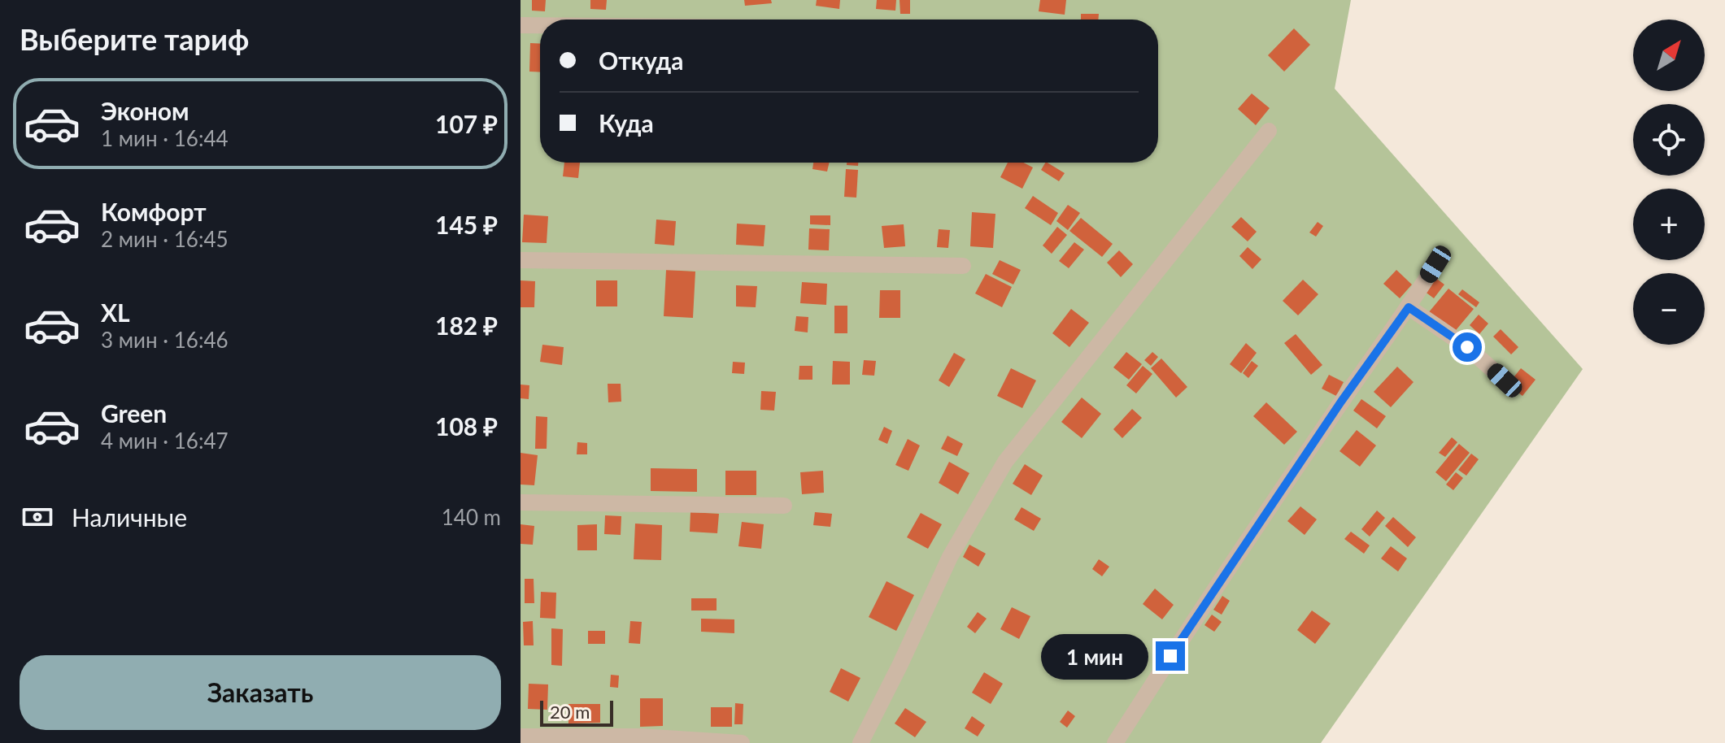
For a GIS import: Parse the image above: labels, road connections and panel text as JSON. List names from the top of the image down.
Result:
{
  "scale_bar": "20 m",
  "north": "top right",
  "page": {
    "heading": "Выберите тариф",
    "map_buttons": ["+", "−"],
    "banner": ["Откуда", "Куда"],
    "list": [
      {
        "name": "Эконом",
        "note": "1 мин · 16:44",
        "value": "107 ₽"
      },
      {
        "name": "Комфорт",
        "note": "2 мин · 16:45",
        "value": "145 ₽"
      },
      {
        "name": "XL",
        "note": "3 мин · 16:46",
        "value": "182 ₽"
      },
      {
        "name": "Green",
        "note": "4 мин · 16:47",
        "value": "108 ₽"
      }
    ],
    "pay": ["Наличные", "140 m"],
    "bubble": "1 мин",
    "buttons": "Заказать",
    "scale": "20 m"
  }
}
